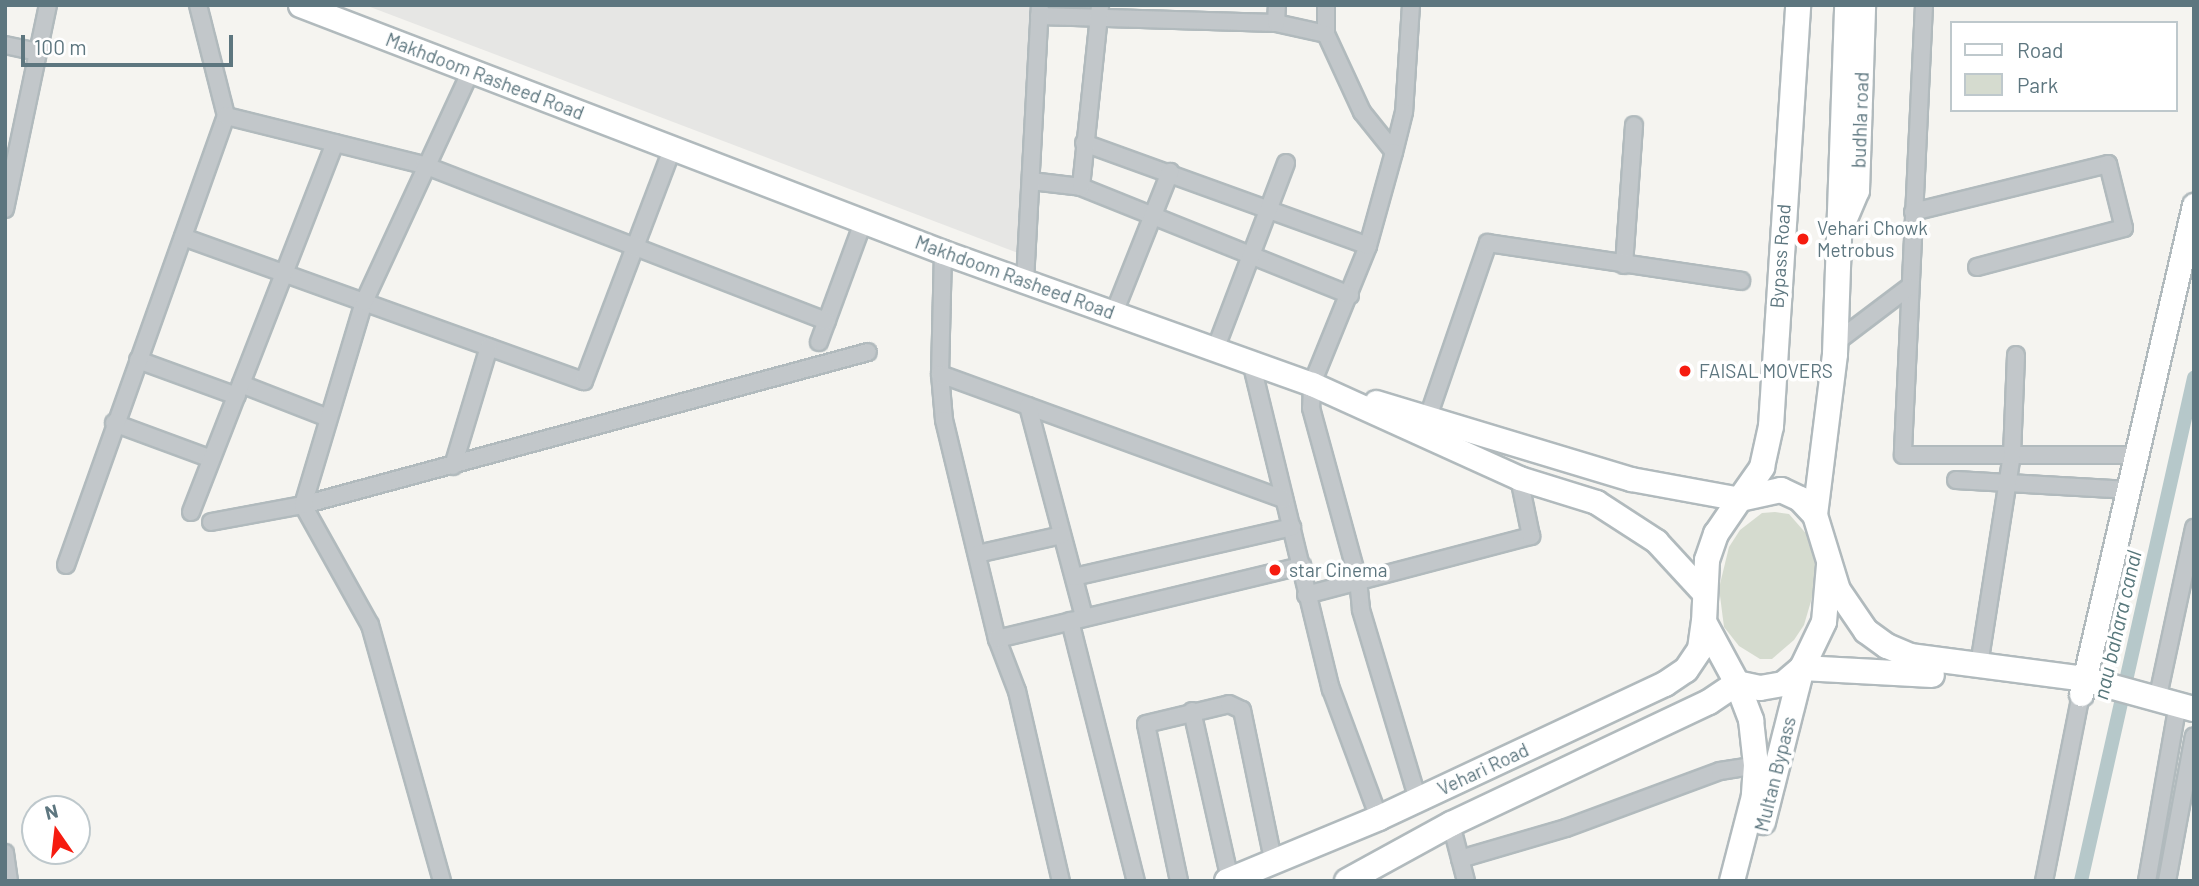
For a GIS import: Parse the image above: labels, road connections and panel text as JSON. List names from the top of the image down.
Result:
{
  "streets": {
    "main road": [
      "Makhdoom Rasheed Road",
      "budhla road",
      "Bypass Road",
      "Vehari Road",
      "Multan Bypass"
    ]
  },
  "crossings": [
    ["Makhdoom Rasheed Road", "Bypass Road"],
    ["Makhdoom Rasheed Road", "Vehari Road"],
    ["Makhdoom Rasheed Road", "Multan Bypass"],
    ["Bypass Road", "Vehari Road"],
    ["Bypass Road", "Multan Bypass"],
    ["Vehari Road", "Multan Bypass"]
  ],
  "water": ["nau bahara canal"],
  "places": ["Vehari Chowk Metrobus", "FAISAL MOVERS", "star Cinema"],
  "legend": ["Road", "Park"],
  "scale_bar": "100 m",
  "north": "top"
}
